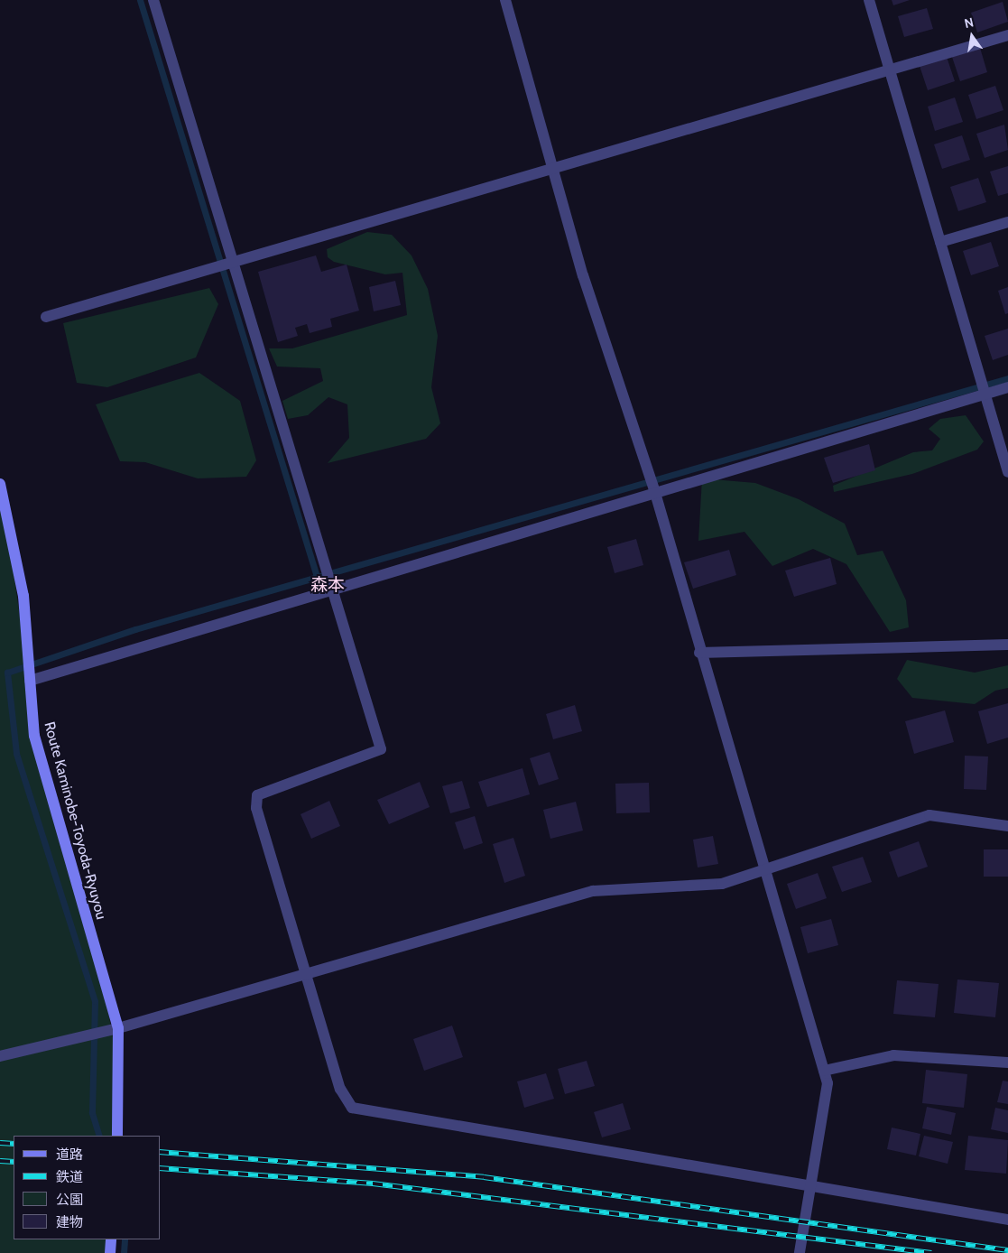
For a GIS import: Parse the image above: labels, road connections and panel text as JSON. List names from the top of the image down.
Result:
{
  "streets": {
    "main road": ["Route Kaminobe-Toyoda-Ryuyou"]
  },
  "districts": ["森本"],
  "legend": [
    "道路",
    "鉄道",
    "公園",
    "建物"
  ],
  "north": "top"
}
